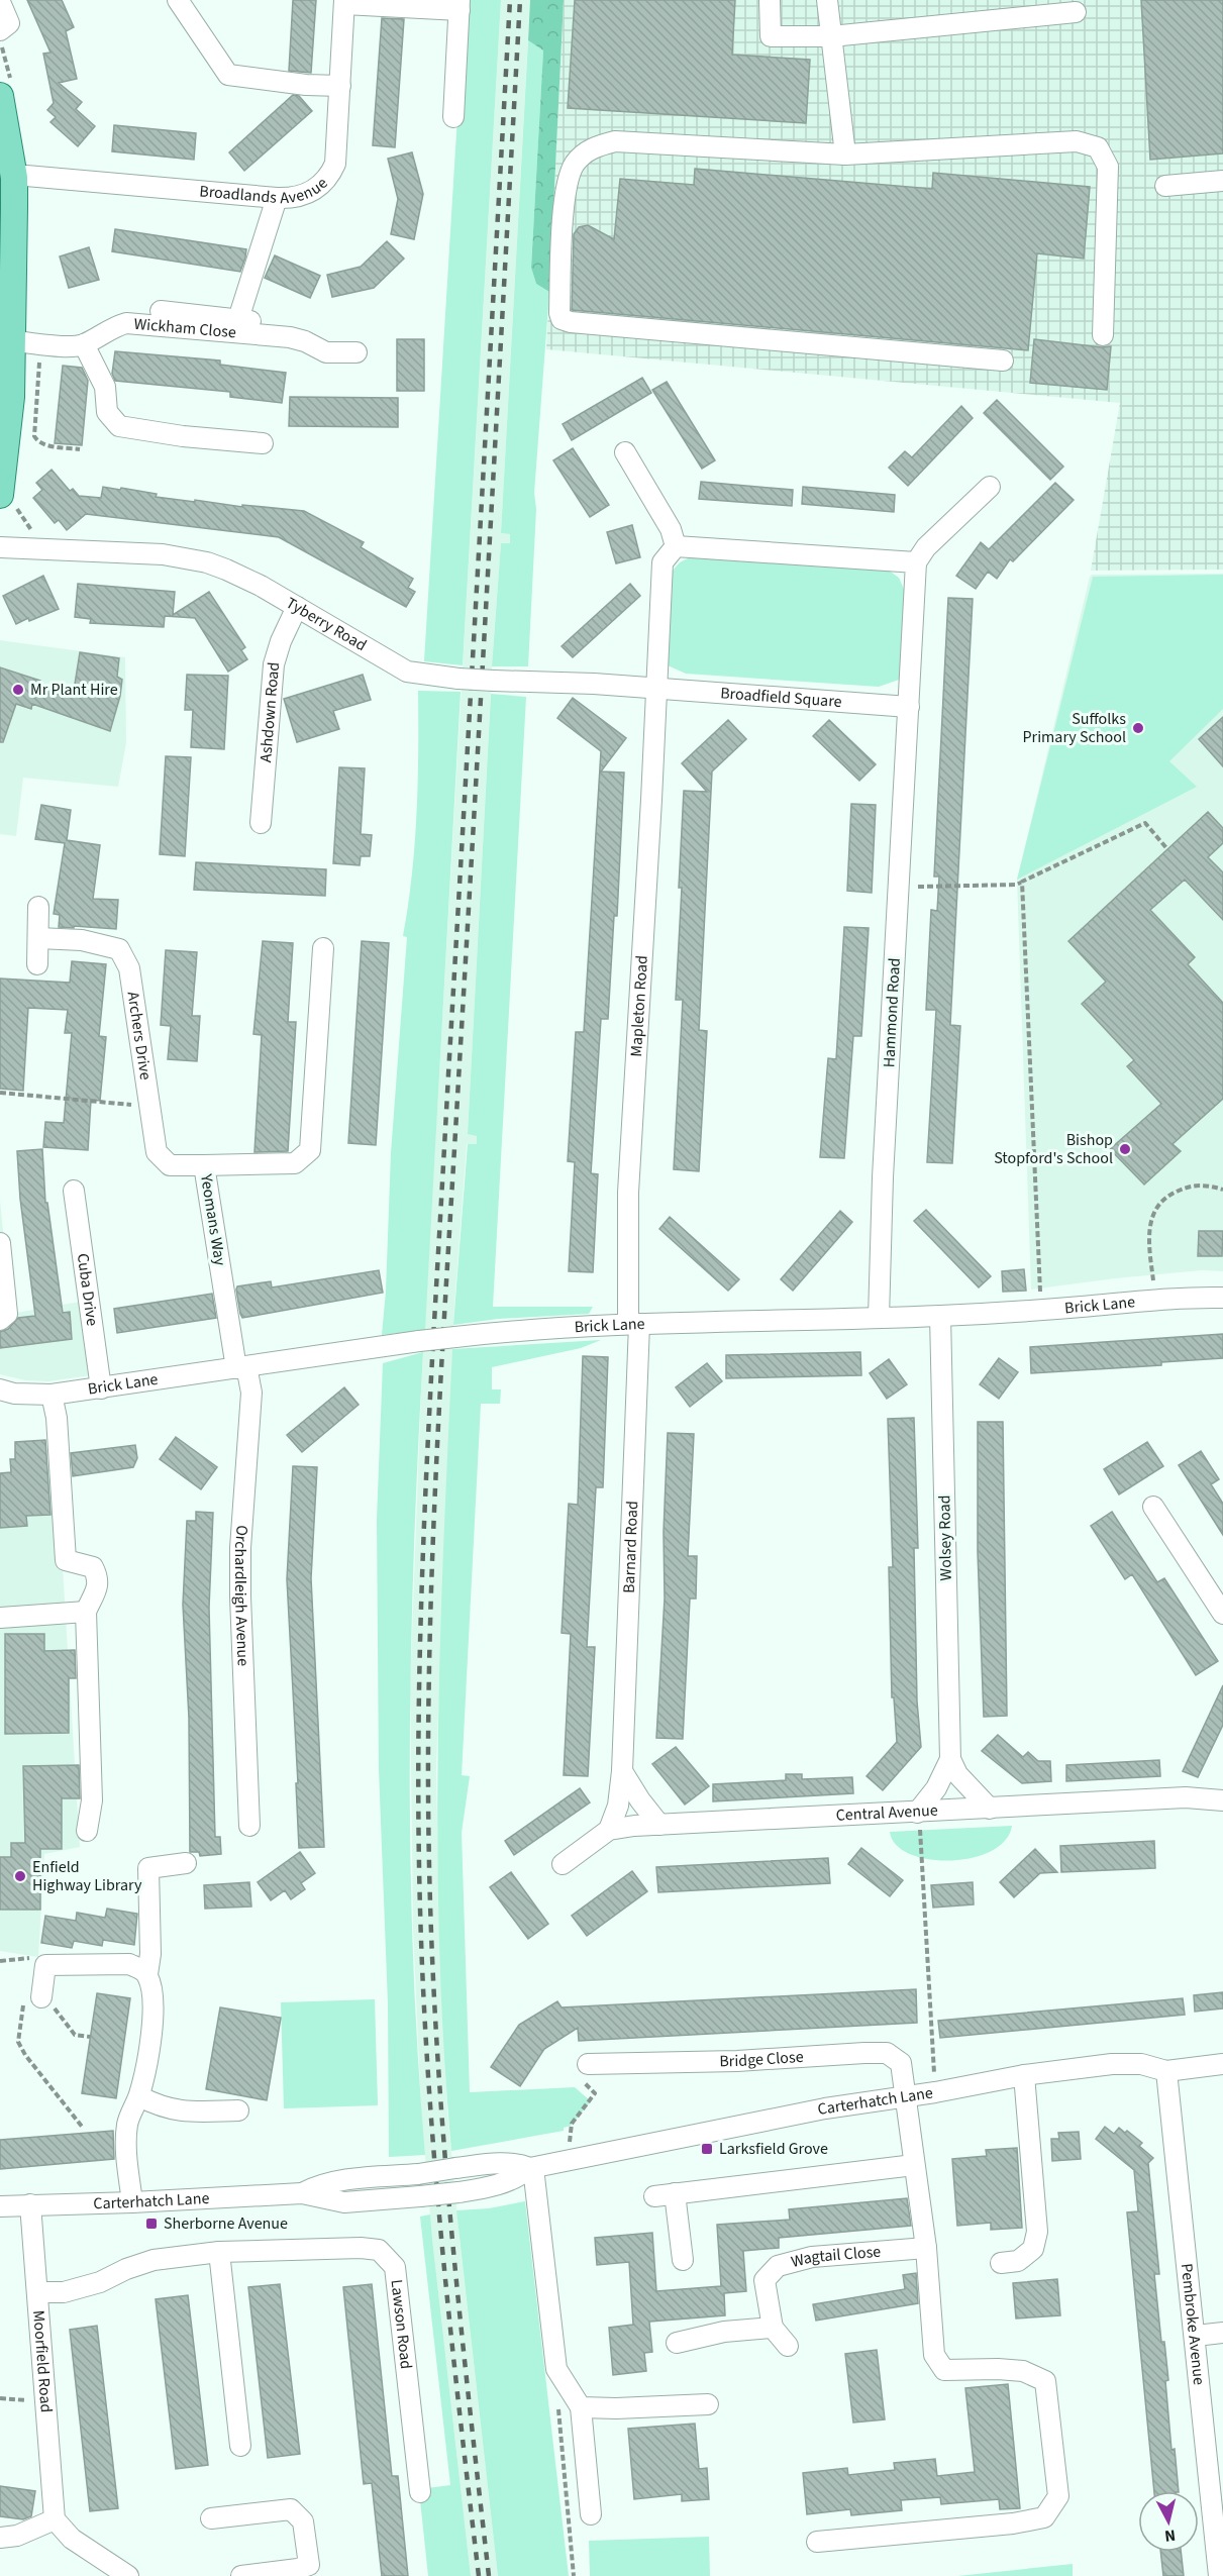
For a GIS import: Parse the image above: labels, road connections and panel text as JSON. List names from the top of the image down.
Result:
{
  "streets": {
    "street": [
      "Broadlands Avenue",
      "Wickham Close",
      "Tyberry Road",
      "Broadfield Square",
      "Ashdown Road",
      "Mapleton Road",
      "Hammond Road",
      "Archers Drive",
      "Yeomans Way",
      "Cuba Drive",
      "Brick Lane",
      "Wolsey Road",
      "Barnard Road",
      "Orchardleigh Avenue",
      "Central Avenue",
      "Bridge Close",
      "Carterhatch Lane",
      "Wagtail Close",
      "Pembroke Avenue",
      "Lawson Road",
      "Moorfield Road"
    ]
  },
  "crossings": [
    ["Tyberry Road", "Broadfield Square"],
    ["Tyberry Road", "Ashdown Road"],
    ["Tyberry Road", "Mapleton Road"],
    ["Broadfield Square", "Mapleton Road"],
    ["Broadfield Square", "Hammond Road"],
    ["Mapleton Road", "Brick Lane"],
    ["Mapleton Road", "Barnard Road"],
    ["Hammond Road", "Brick Lane"],
    ["Archers Drive", "Yeomans Way"],
    ["Yeomans Way", "Brick Lane"],
    ["Yeomans Way", "Orchardleigh Avenue"],
    ["Cuba Drive", "Brick Lane"],
    ["Brick Lane", "Wolsey Road"],
    ["Brick Lane", "Barnard Road"],
    ["Brick Lane", "Orchardleigh Avenue"],
    ["Wolsey Road", "Central Avenue"],
    ["Barnard Road", "Central Avenue"],
    ["Bridge Close", "Carterhatch Lane"],
    ["Carterhatch Lane", "Pembroke Avenue"],
    ["Carterhatch Lane", "Moorfield Road"],
    ["Lawson Road", "Moorfield Road"]
  ],
  "places": {
    "other": [
      "Mr Plant Hire",
      "Suffolks Primary School",
      "Bishop Stopford's School",
      "Enfield Highway Library"
    ],
    "transit": ["Larksfield Grove", "Sherborne Avenue"]
  },
  "north": "bottom"
}
